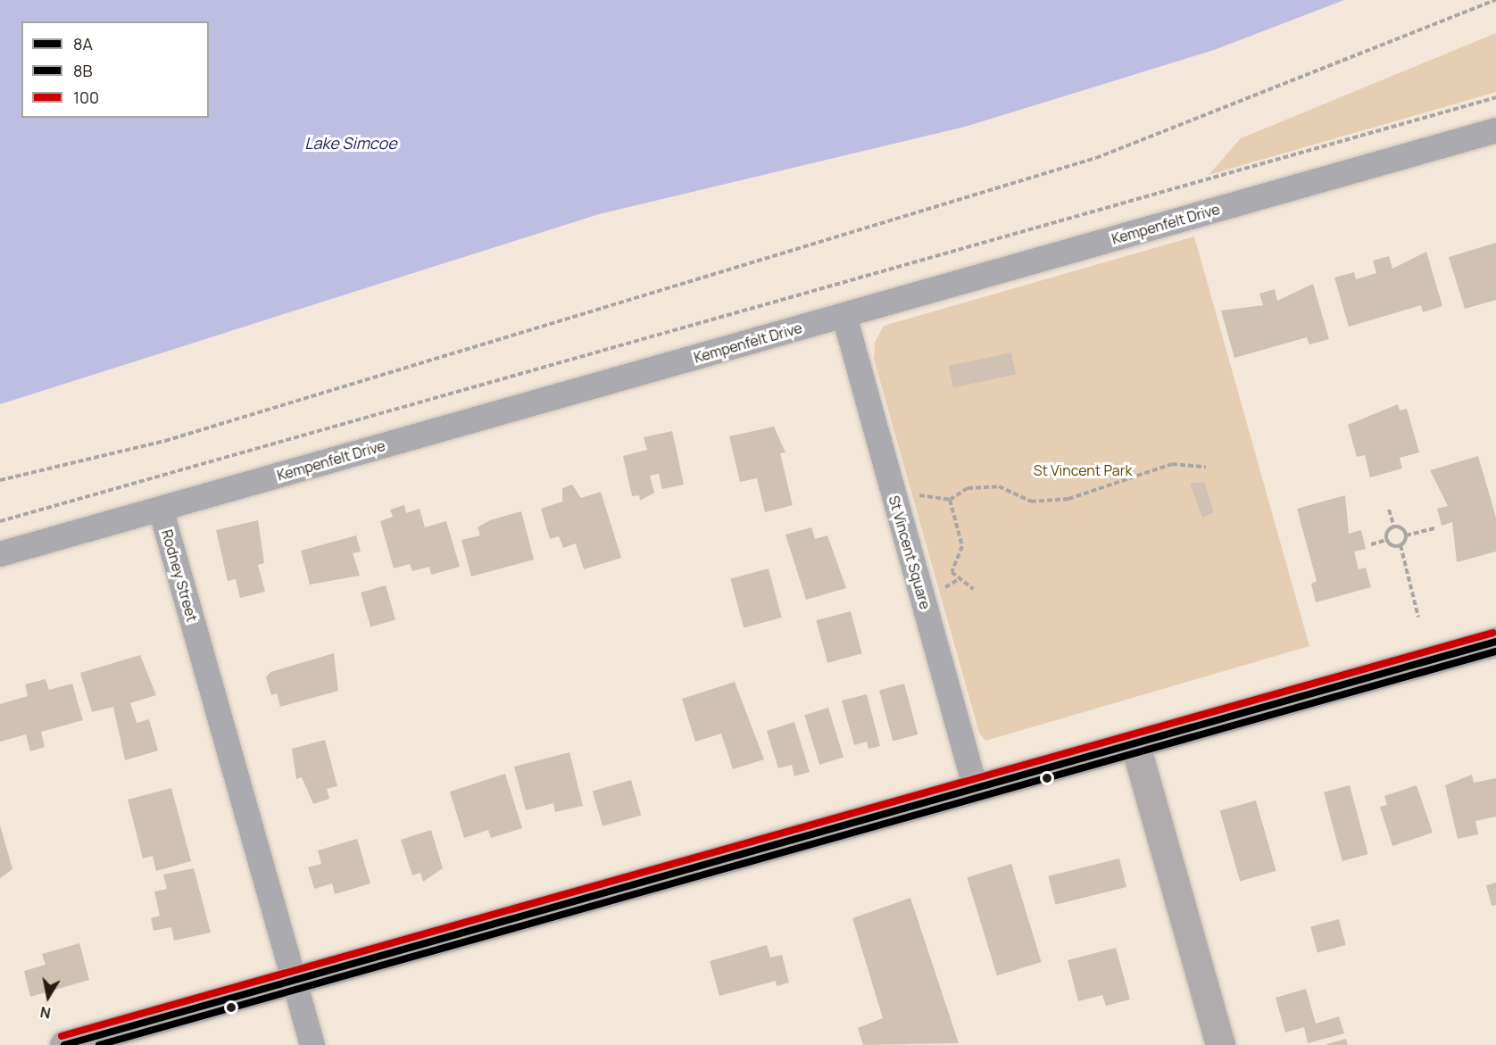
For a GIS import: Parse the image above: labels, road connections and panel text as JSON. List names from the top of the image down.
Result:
{
  "streets": {
    "street": ["Kempenfelt Drive", "St Vincent Square", "Rodney Street"]
  },
  "crossings": [
    ["Kempenfelt Drive", "St Vincent Square"],
    ["Kempenfelt Drive", "Rodney Street"]
  ],
  "water": ["Lake Simcoe"],
  "parks": ["St Vincent Park"],
  "lines": ["transit line 100", "transit line 8A", "transit line 8B"],
  "legend": ["8A", "8B", "100"],
  "north": "bottom"
}
